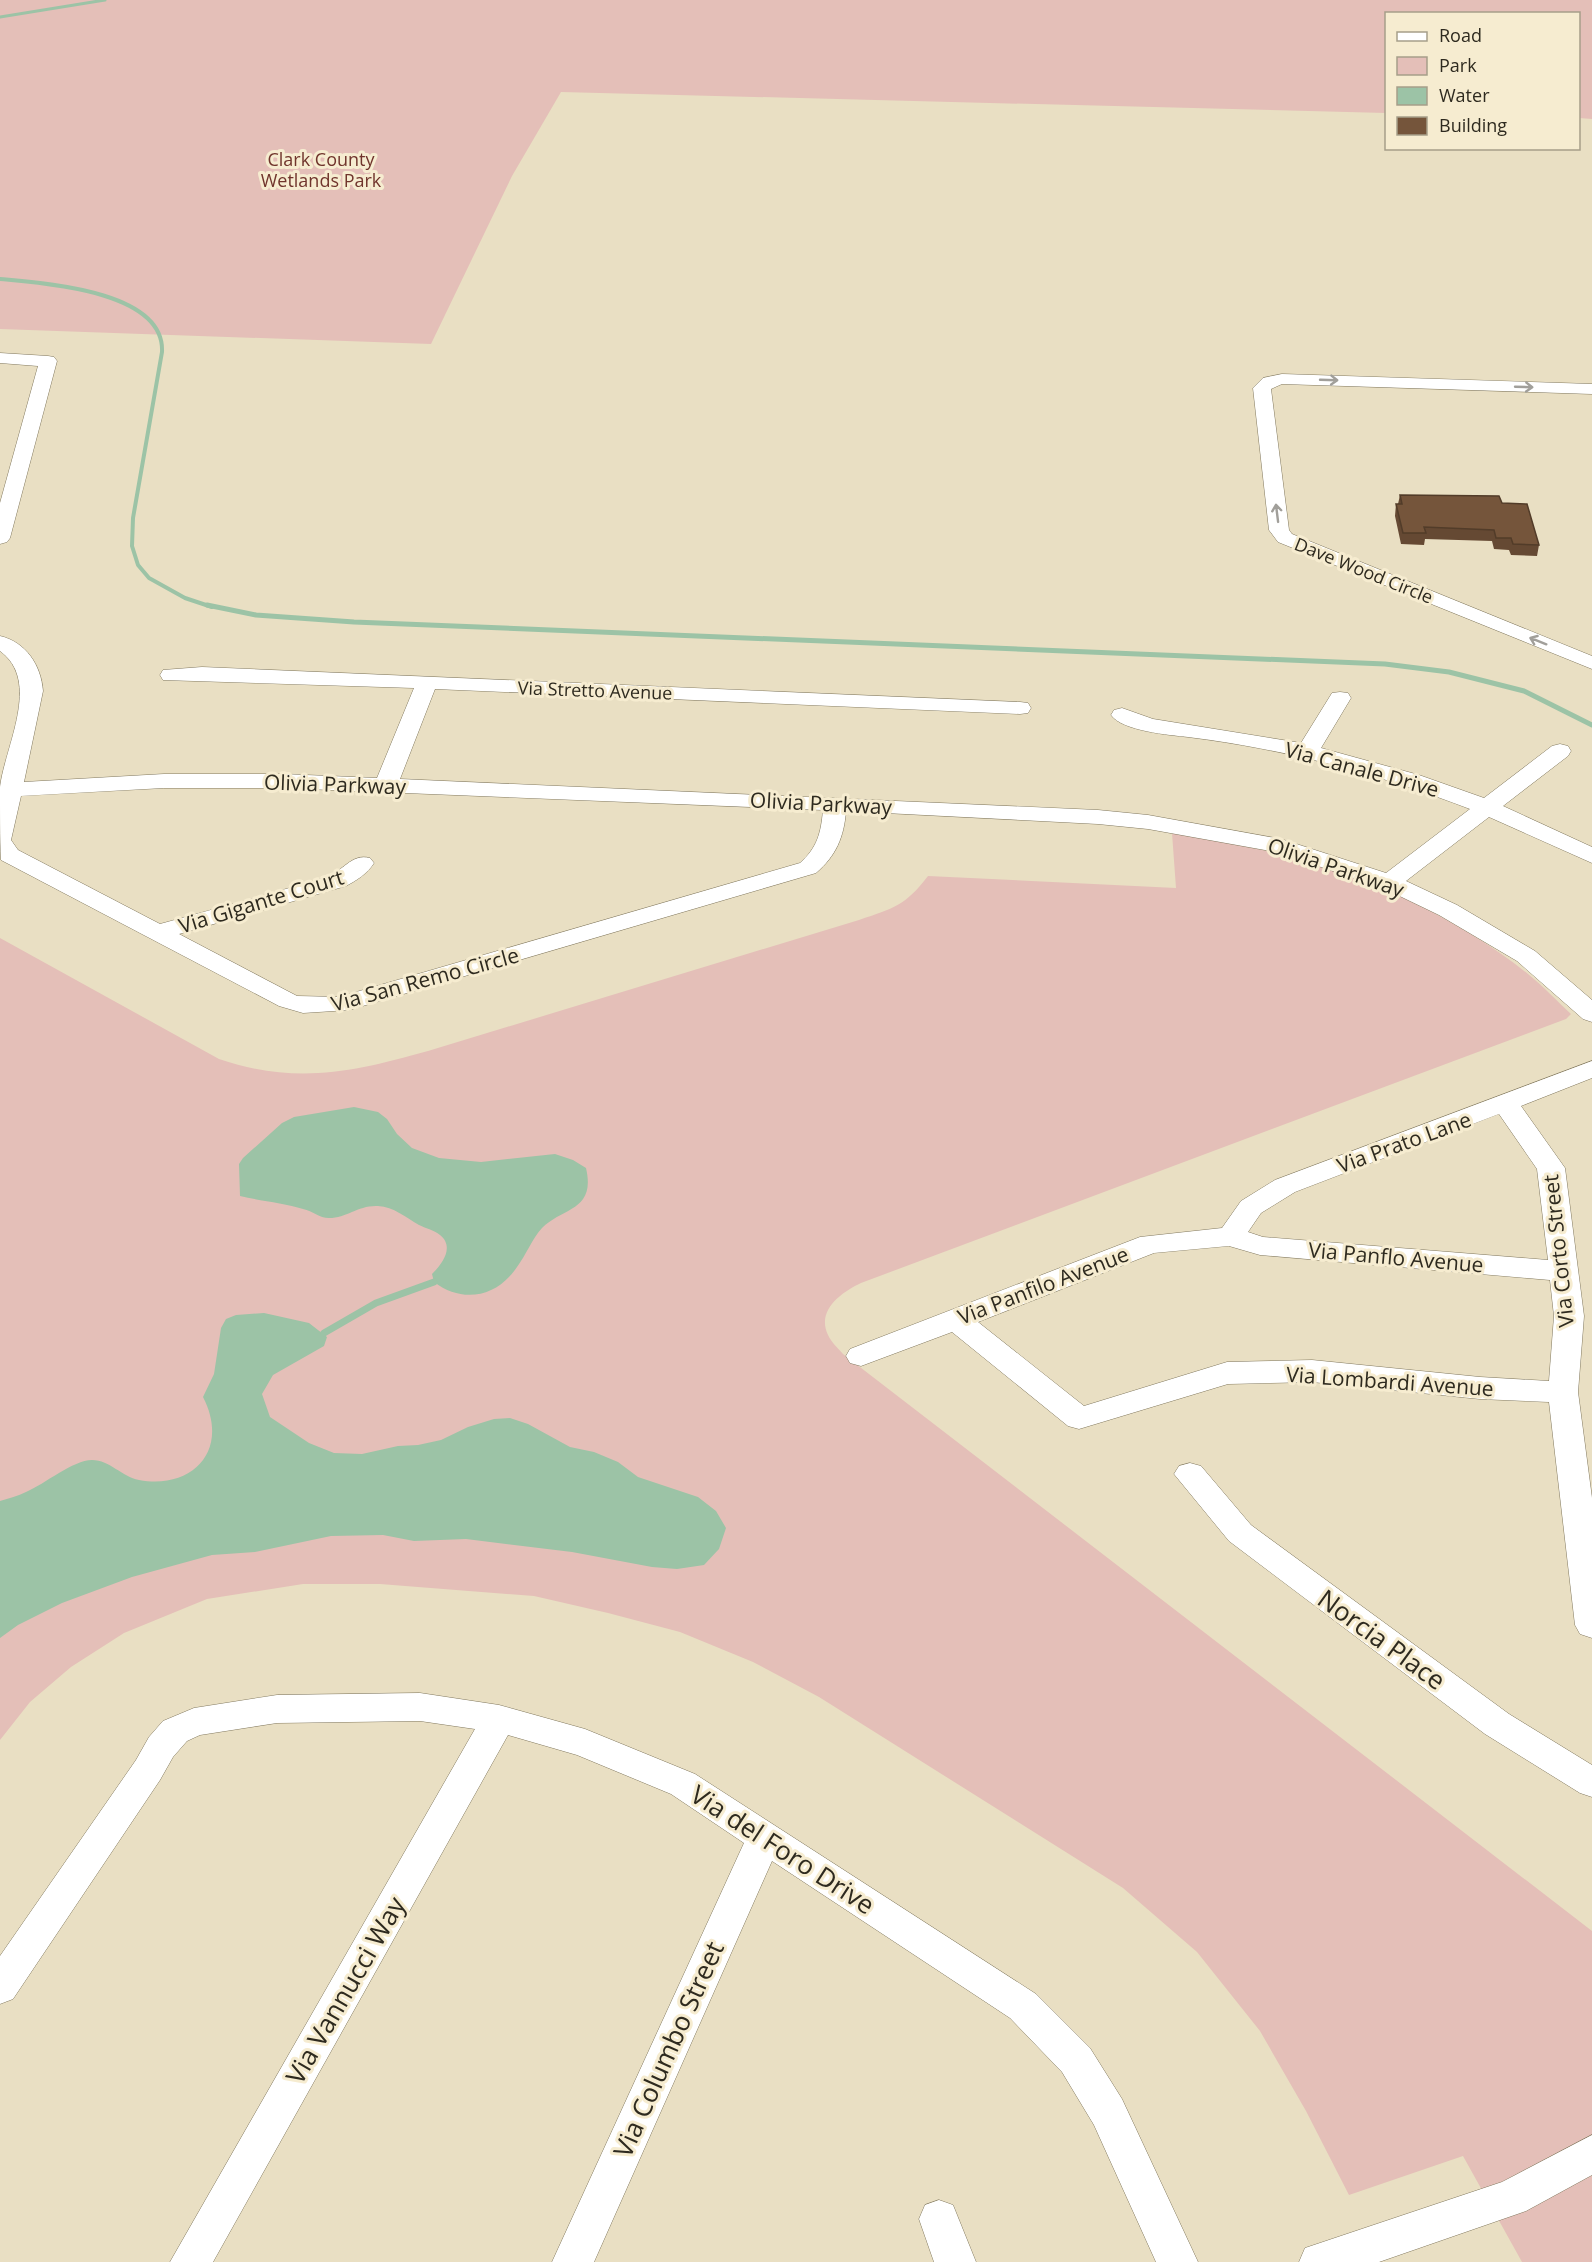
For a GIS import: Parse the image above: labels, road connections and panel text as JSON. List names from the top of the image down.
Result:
{
  "streets": {
    "street": [
      "Dave Wood Circle",
      "Via Stretto Avenue",
      "Via Canale Drive",
      "Olivia Parkway",
      "Via Gigante Court",
      "Via San Remo Circle",
      "Via Prato Lane",
      "Via Corto Street",
      "Via Panflo Avenue",
      "Via Panfilo Avenue",
      "Via Lombardi Avenue",
      "Norcia Place",
      "Via del Foro Drive",
      "Via Vannucci Way",
      "Via Columbo Street"
    ]
  },
  "crossings": [
    ["Olivia Parkway", "Via San Remo Circle"],
    ["Via Gigante Court", "Via San Remo Circle"],
    ["Via Prato Lane", "Via Corto Street"],
    ["Via Prato Lane", "Via Panflo Avenue"],
    ["Via Prato Lane", "Via Panfilo Avenue"],
    ["Via Corto Street", "Via Panflo Avenue"],
    ["Via Corto Street", "Via Lombardi Avenue"],
    ["Via Panflo Avenue", "Via Panfilo Avenue"],
    ["Via Panfilo Avenue", "Via Lombardi Avenue"],
    ["Via del Foro Drive", "Via Vannucci Way"],
    ["Via del Foro Drive", "Via Columbo Street"]
  ],
  "parks": ["Clark County Wetlands Park"],
  "legend": [
    "Road",
    "Park",
    "Water",
    "Building"
  ]
}
